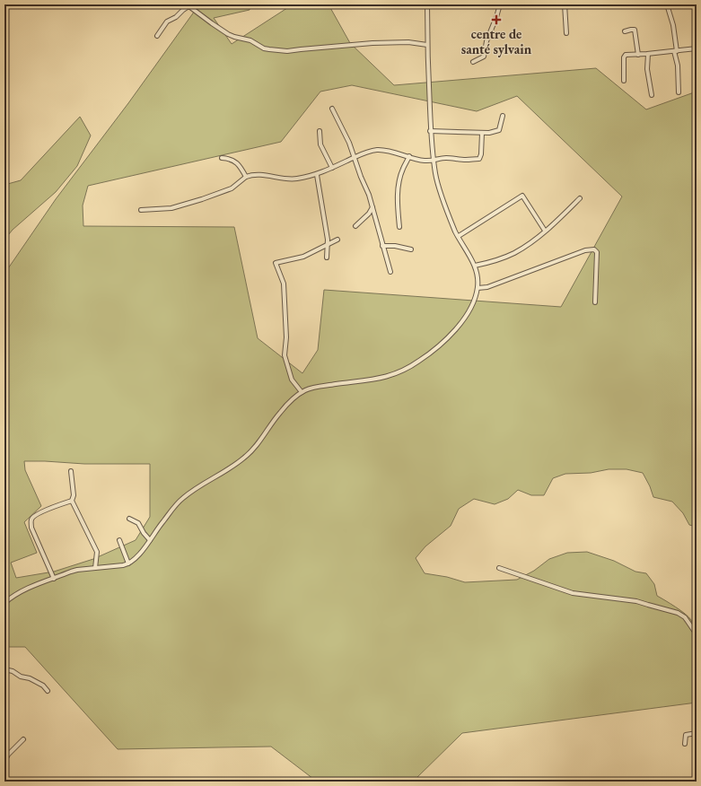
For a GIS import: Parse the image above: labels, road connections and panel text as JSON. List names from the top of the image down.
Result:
{
  "places": {
    "health": ["centre de santé sylvain"]
  }
}
